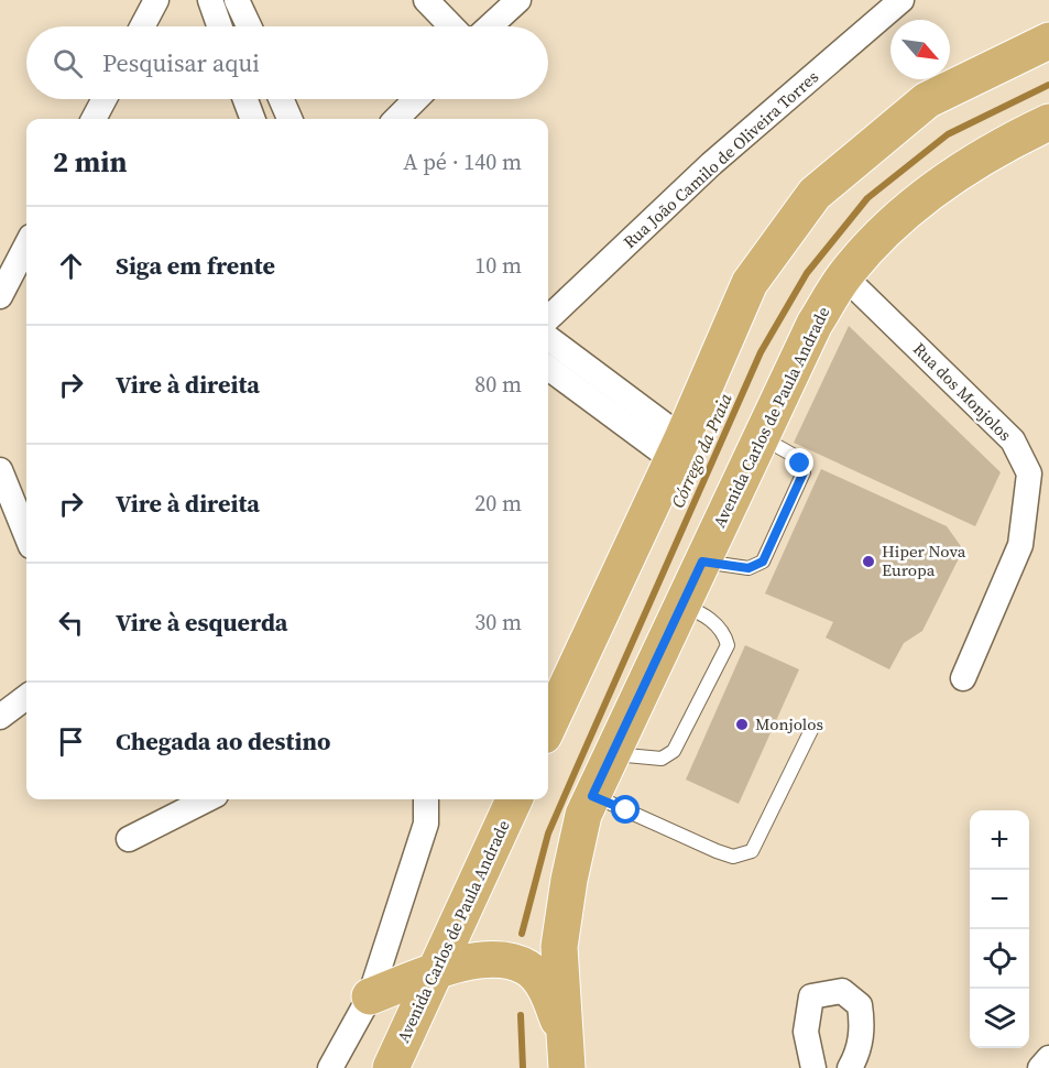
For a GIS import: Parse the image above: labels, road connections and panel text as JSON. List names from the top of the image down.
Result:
{
  "streets": {
    "main road": ["Avenida Carlos de Paula Andrade"],
    "street": ["Rua João Camilo de Oliveira Torres", "Rua dos Monjolos"]
  },
  "crossings": [
    ["Rua dos Monjolos", "Avenida Carlos de Paula Andrade"]
  ],
  "water": ["Córrego da Praia"],
  "places": ["Hiper Nova Europa", "Monjolos"],
  "north": "bottom right",
  "page": {
    "search": "Pesquisar aqui",
    "heading": ["2 min", "A pé · 140 m"],
    "list": [
      ["Siga em frente", "10 m"],
      ["Vire à direita", "80 m"],
      ["Vire à direita", "20 m"],
      ["Vire à esquerda", "30 m"],
      "Chegada ao destino"
    ],
    "map_buttons": ["+", "−"]
  }
}
